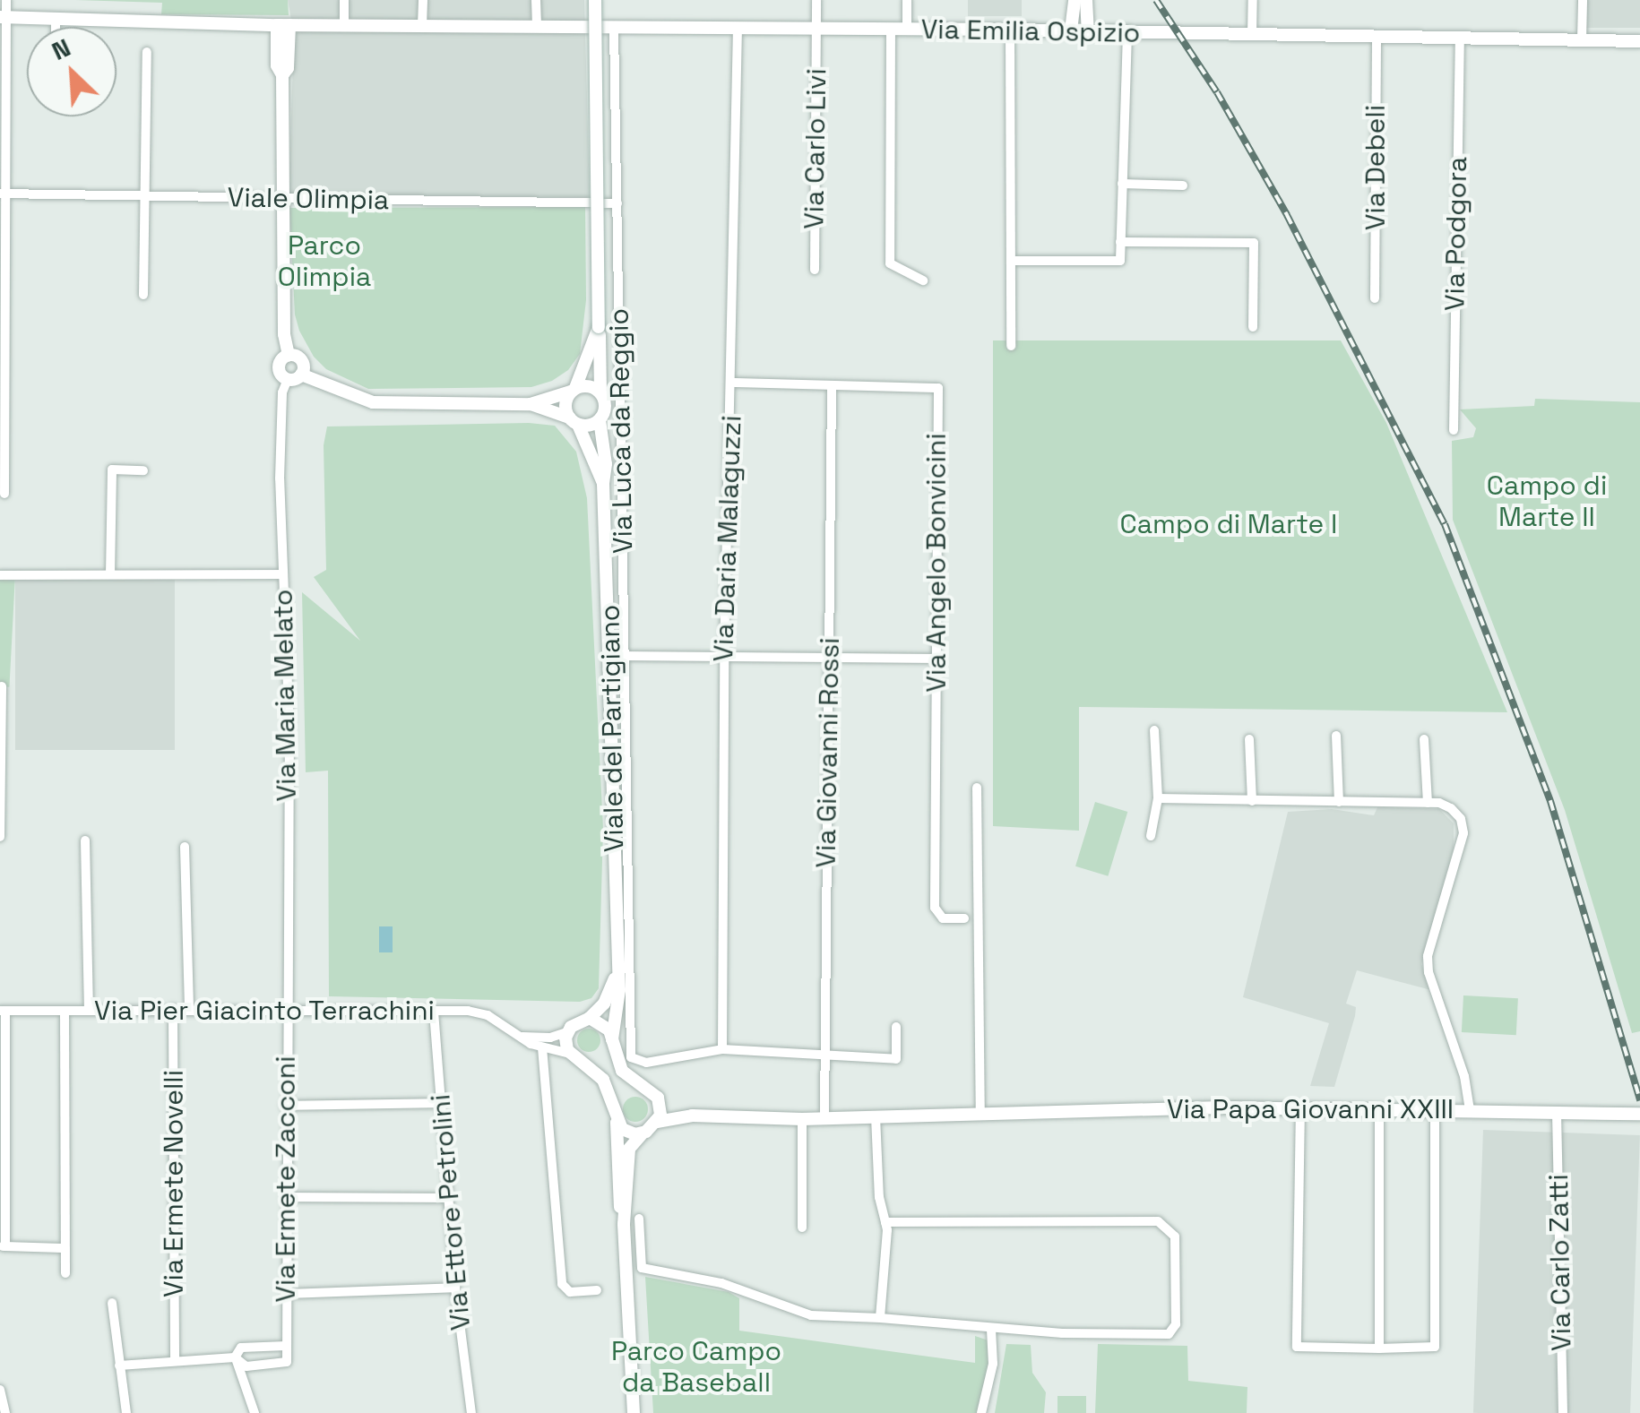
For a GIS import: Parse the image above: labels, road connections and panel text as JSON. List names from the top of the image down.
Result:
{
  "streets": {
    "main road": ["Via Emilia Ospizio", "Viale del Partigiano", "Via Papa Giovanni XXIII"],
    "street": [
      "Via Carlo Livi",
      "Via Debeli",
      "Viale Olimpia",
      "Via Podgora",
      "Via Luca da Reggio",
      "Via Daria Malaguzzi",
      "Via Angelo Bonvicini",
      "Via Maria Melato",
      "Via Giovanni Rossi",
      "Via Pier Giacinto Terrachini",
      "Via Ermete Zacconi",
      "Via Ermete Novelli",
      "Via Ettore Petrolini",
      "Via Carlo Zatti"
    ]
  },
  "crossings": [
    ["Via Emilia Ospizio", "Via Carlo Livi"],
    ["Via Emilia Ospizio", "Via Debeli"],
    ["Via Emilia Ospizio", "Via Podgora"],
    ["Via Emilia Ospizio", "Via Luca da Reggio"],
    ["Via Emilia Ospizio", "Via Daria Malaguzzi"],
    ["Viale Olimpia", "Via Luca da Reggio"],
    ["Via Luca da Reggio", "Via Daria Malaguzzi"],
    ["Via Daria Malaguzzi", "Via Angelo Bonvicini"],
    ["Via Angelo Bonvicini", "Via Giovanni Rossi"],
    ["Via Maria Melato", "Via Pier Giacinto Terrachini"],
    ["Via Maria Melato", "Via Ermete Zacconi"],
    ["Via Giovanni Rossi", "Via Papa Giovanni XXIII"],
    ["Via Pier Giacinto Terrachini", "Via Ermete Zacconi"],
    ["Via Pier Giacinto Terrachini", "Via Ermete Novelli"],
    ["Via Pier Giacinto Terrachini", "Via Ettore Petrolini"],
    ["Via Papa Giovanni XXIII", "Via Carlo Zatti"]
  ],
  "parks": [
    "Parco Olimpia",
    "Campo di Marte II",
    "Campo di Marte I",
    "Parco Campo da Baseball"
  ],
  "north": "top left"
}
